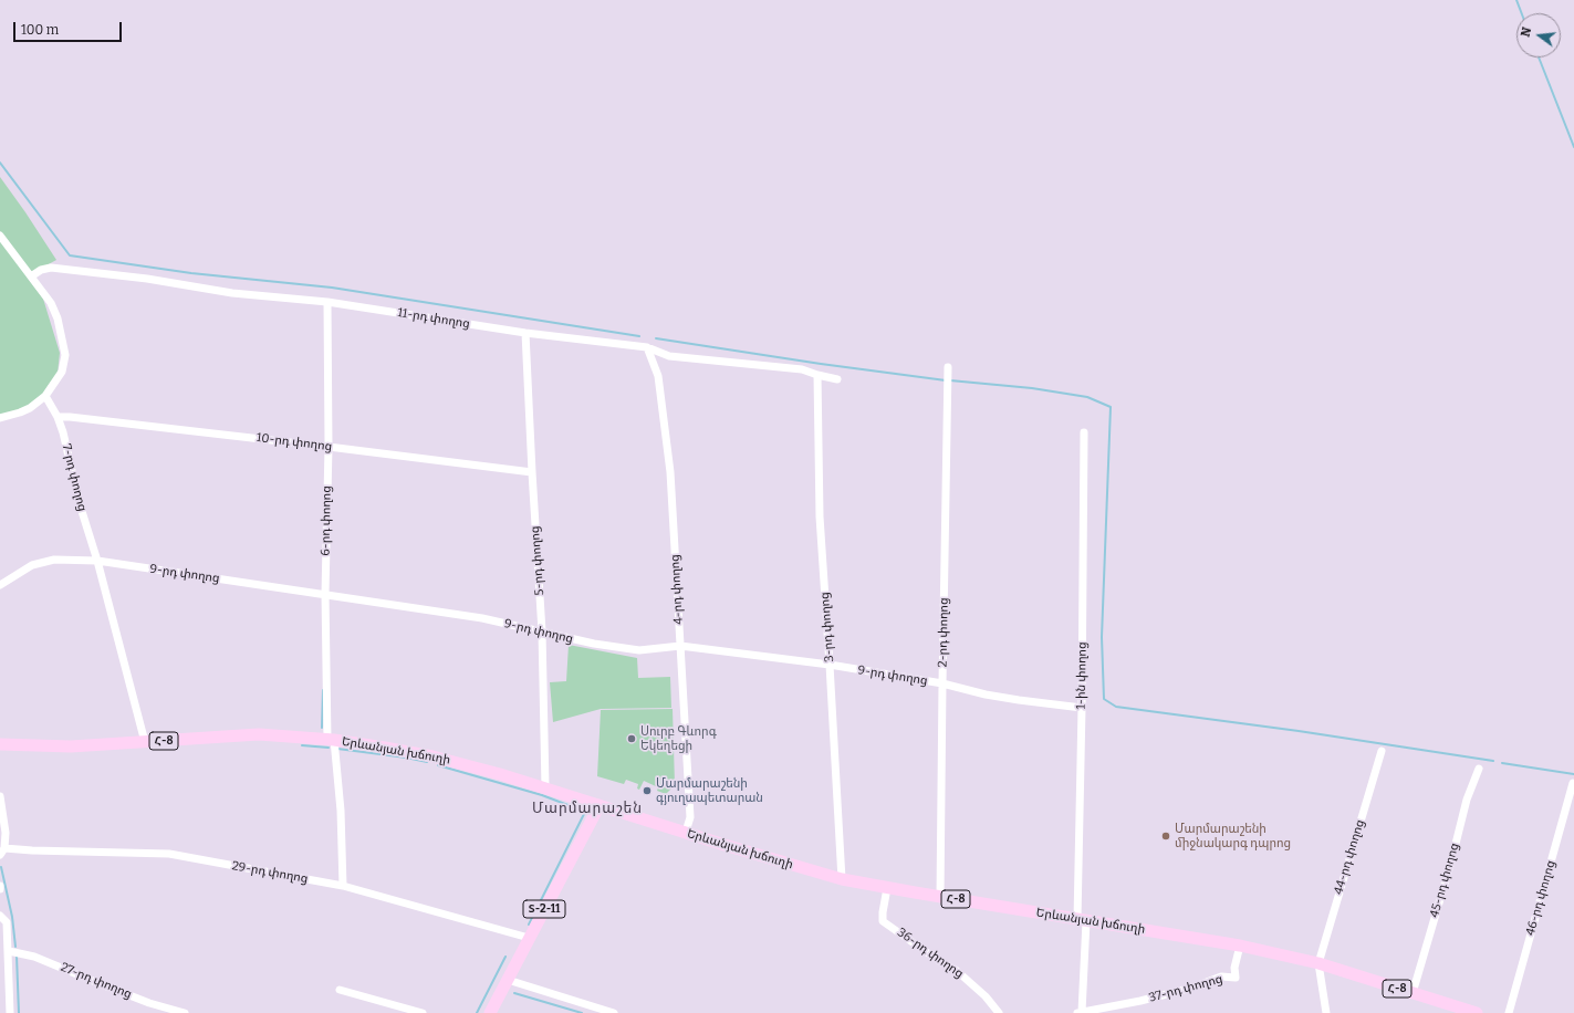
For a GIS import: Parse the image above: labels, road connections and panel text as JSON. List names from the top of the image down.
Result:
{
  "streets": {
    "main road": ["Հ-8", "Երևանյան խճուղի", "Տ-2-11"],
    "street": [
      "11-րդ փողոց",
      "10-րդ փողոց",
      "7-րդ փողոց",
      "6-րդ փողոց",
      "5-րդ փողոց",
      "9-րդ փողոց",
      "4-րդ փողոց",
      "3-րդ փողոց",
      "2-րդ փողոց",
      "1-ին փողոց",
      "44-րդ փողոց",
      "29-րդ փողոց",
      "45-րդ փողոց",
      "46-րդ փողոց",
      "36-րդ փողոց",
      "27-րդ փողոց",
      "37-րդ փողոց"
    ]
  },
  "crossings": [
    ["11-րդ փողոց", "6-րդ փողոց"],
    ["11-րդ փողոց", "5-րդ փողոց"],
    ["11-րդ փողոց", "4-րդ փողոց"],
    ["11-րդ փողոց", "3-րդ փողոց"],
    ["10-րդ փողոց", "7-րդ փողոց"],
    ["10-րդ փողոց", "6-րդ փողոց"],
    ["10-րդ փողոց", "5-րդ փողոց"],
    ["7-րդ փողոց", "9-րդ փողոց"],
    ["7-րդ փողոց", "Երևանյան խճուղի"],
    ["6-րդ փողոց", "9-րդ փողոց"],
    ["6-րդ փողոց", "Երևանյան խճուղի"],
    ["6-րդ փողոց", "29-րդ փողոց"],
    ["5-րդ փողոց", "9-րդ փողոց"],
    ["5-րդ փողոց", "Երևանյան խճուղի"],
    ["9-րդ փողոց", "4-րդ փողոց"],
    ["9-րդ փողոց", "3-րդ փողոց"],
    ["9-րդ փողոց", "2-րդ փողոց"],
    ["9-րդ փողոց", "1-ին փողոց"],
    ["4-րդ փողոց", "Երևանյան խճուղի"],
    ["3-րդ փողոց", "Երևանյան խճուղի"],
    ["2-րդ փողոց", "Երևանյան խճուղի"],
    ["1-ին փողոց", "Երևանյան խճուղի"],
    ["1-ին փողոց", "37-րդ փողոց"],
    ["Երևանյան խճուղի", "44-րդ փողոց"],
    ["Երևանյան խճուղի", "45-րդ փողոց"],
    ["Երևանյան խճուղի", "Տ-2-11"],
    ["Երևանյան խճուղի", "36-րդ փողոց"],
    ["Երևանյան խճուղի", "37-րդ փողոց"],
    ["29-րդ փողոց", "Տ-2-11"]
  ],
  "districts": ["Մարմարաշեն"],
  "places": ["Սուրբ Գևորգ Եկեղեցի", "Մարմարաշենի գյուղապետարան", "Մարմարաշենի միջնակարգ դպրոց"],
  "scale_bar": "100 m",
  "north": "left"
}
